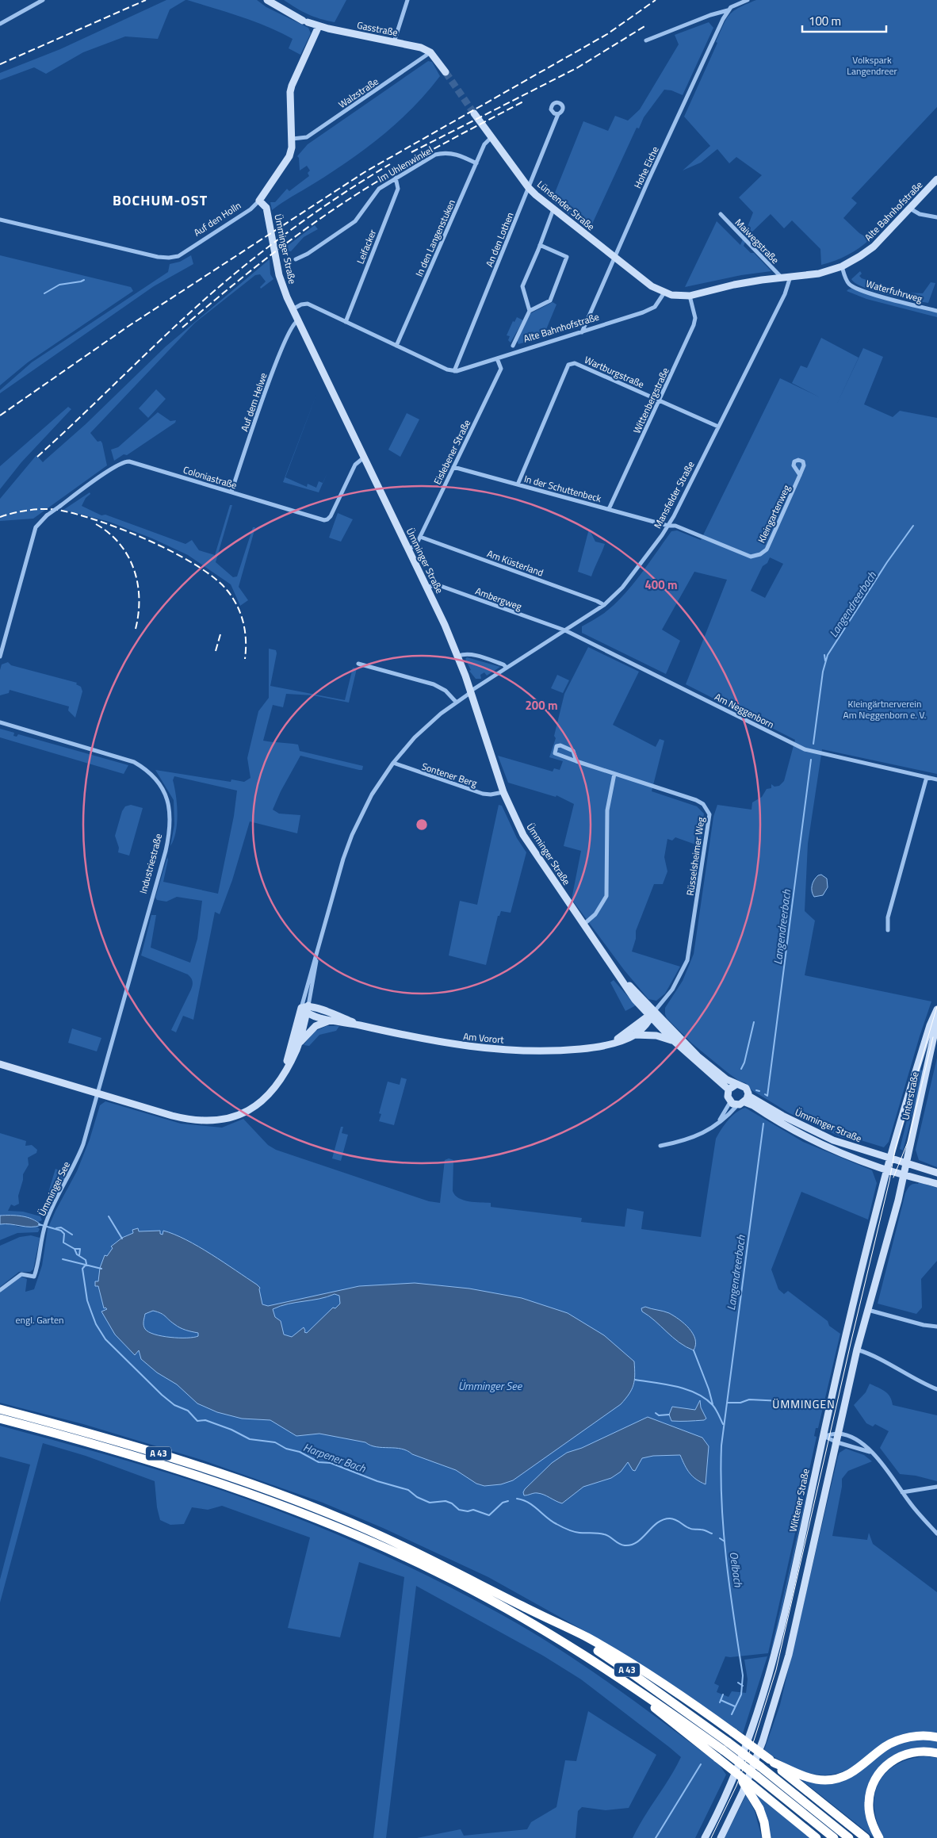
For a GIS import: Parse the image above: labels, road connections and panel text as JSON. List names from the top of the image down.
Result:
{
  "streets": {
    "highway": ["A 43"],
    "street": [
      "Gasstraße",
      "Walzstraße",
      "Im Uhlenwinkel",
      "Hohe Eiche",
      "Lünsender Straße",
      "Alte Bahnhofstraße",
      "Auf den Holln",
      "In den Langenstuken",
      "An den Lothen",
      "Maiwegstraße",
      "Leifacker",
      "Ümminger Straße",
      "Waterfuhrweg",
      "Wartburgstraße",
      "Wittenbergstraße",
      "Auf dem Helwe",
      "Eislebener Straße",
      "Coloniastraße",
      "In der Schuttenbeck",
      "Mansfelder Straße",
      "Kleingartenweg",
      "Am Küsterland",
      "Ambergweg",
      "Am Neggenborn",
      "Sontener Berg",
      "Rüsselsheimer Weg",
      "Industriestraße",
      "Am Vorort",
      "Unterstraße",
      "Ümminger See",
      "Wittener Straße"
    ]
  },
  "crossings": [
    ["Gasstraße", "Walzstraße"],
    ["Gasstraße", "Auf den Holln"],
    ["Walzstraße", "Auf den Holln"],
    ["Im Uhlenwinkel", "In den Langenstuken"],
    ["Im Uhlenwinkel", "Leifacker"],
    ["Hohe Eiche", "Lünsender Straße"],
    ["Hohe Eiche", "Alte Bahnhofstraße"],
    ["Lünsender Straße", "Alte Bahnhofstraße"],
    ["Lünsender Straße", "In den Langenstuken"],
    ["Lünsender Straße", "An den Lothen"],
    ["Alte Bahnhofstraße", "An den Lothen"],
    ["Alte Bahnhofstraße", "Maiwegstraße"],
    ["Alte Bahnhofstraße", "Waterfuhrweg"],
    ["Alte Bahnhofstraße", "Wittenbergstraße"],
    ["Alte Bahnhofstraße", "Eislebener Straße"],
    ["Alte Bahnhofstraße", "Mansfelder Straße"],
    ["Auf den Holln", "Ümminger Straße"],
    ["Ümminger Straße", "Auf dem Helwe"],
    ["Ümminger Straße", "Eislebener Straße"],
    ["Ümminger Straße", "Coloniastraße"],
    ["Ümminger Straße", "Mansfelder Straße"],
    ["Ümminger Straße", "Ambergweg"],
    ["Ümminger Straße", "Sontener Berg"],
    ["Ümminger Straße", "Rüsselsheimer Weg"],
    ["Ümminger Straße", "Am Vorort"],
    ["Ümminger Straße", "Unterstraße"],
    ["Ümminger Straße", "Wittener Straße"],
    ["Wartburgstraße", "Wittenbergstraße"],
    ["Wartburgstraße", "In der Schuttenbeck"],
    ["Wartburgstraße", "Mansfelder Straße"],
    ["Wittenbergstraße", "In der Schuttenbeck"],
    ["Auf dem Helwe", "Coloniastraße"],
    ["Eislebener Straße", "In der Schuttenbeck"],
    ["Eislebener Straße", "Am Küsterland"],
    ["In der Schuttenbeck", "Mansfelder Straße"],
    ["In der Schuttenbeck", "Kleingartenweg"],
    ["Mansfelder Straße", "Kleingartenweg"],
    ["Mansfelder Straße", "Am Küsterland"],
    ["Mansfelder Straße", "Ambergweg"],
    ["Mansfelder Straße", "Am Neggenborn"],
    ["Ambergweg", "Am Neggenborn"],
    ["Rüsselsheimer Weg", "Am Vorort"],
    ["Industriestraße", "Ümminger See"],
    ["Unterstraße", "Wittener Straße"]
  ],
  "districts": ["BOCHUM-OST", "ÜMMINGEN"],
  "water": [
    "Langendreerbach",
    "Ümminger See",
    "Harpener Bach",
    "Oelbach"
  ],
  "parks": ["Volkspark Langendreer", "Kleingärtnerverein Am Neggenborn e. V.", "engl. Garten"],
  "scale_bar": "100 m",
  "rings": ["400 m", "200 m"]
}
